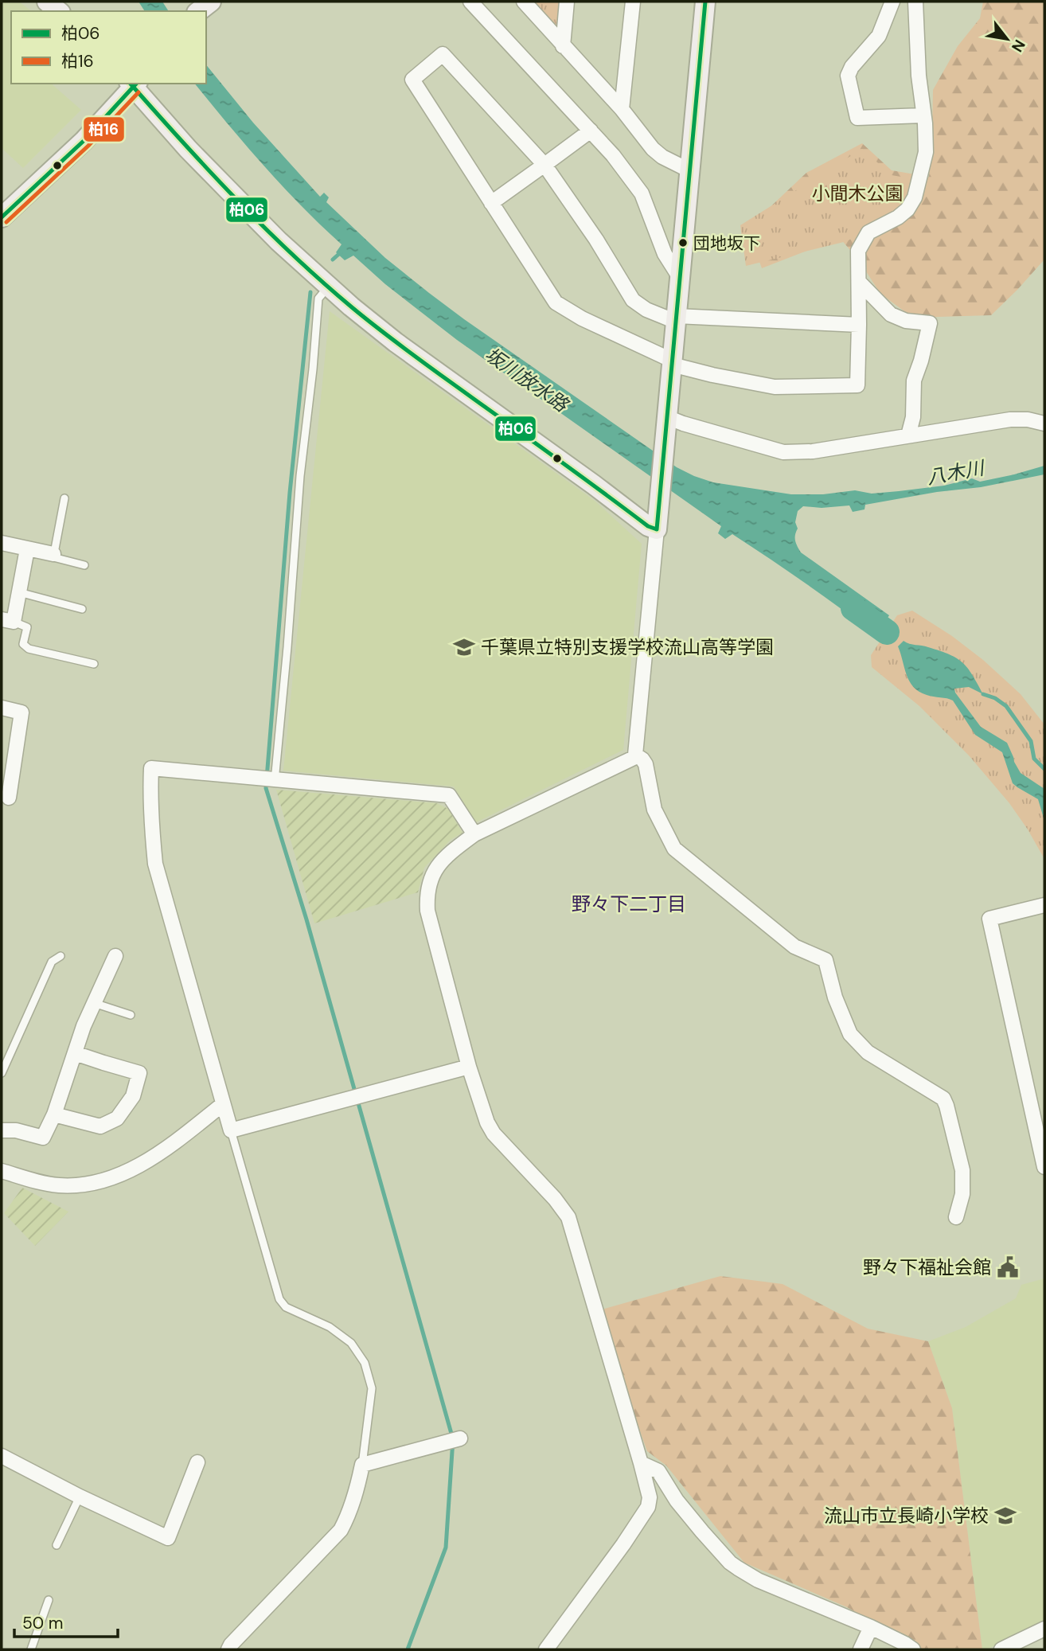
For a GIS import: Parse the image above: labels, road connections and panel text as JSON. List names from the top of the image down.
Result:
{
  "districts": ["野々下二丁目"],
  "water": ["坂川放水路", "八木川"],
  "parks": ["小間木公園"],
  "places": {
    "other": ["団地坂下"],
    "school or university": ["千葉県立特別支援学校流山高等学園", "流山市立長崎小学校"],
    "public building": ["野々下福祉会館"]
  },
  "lines": ["transit line 柏06", "transit line 柏16"],
  "legend": ["柏06", "柏16"],
  "scale_bar": "50 m",
  "north": "bottom right"
}
